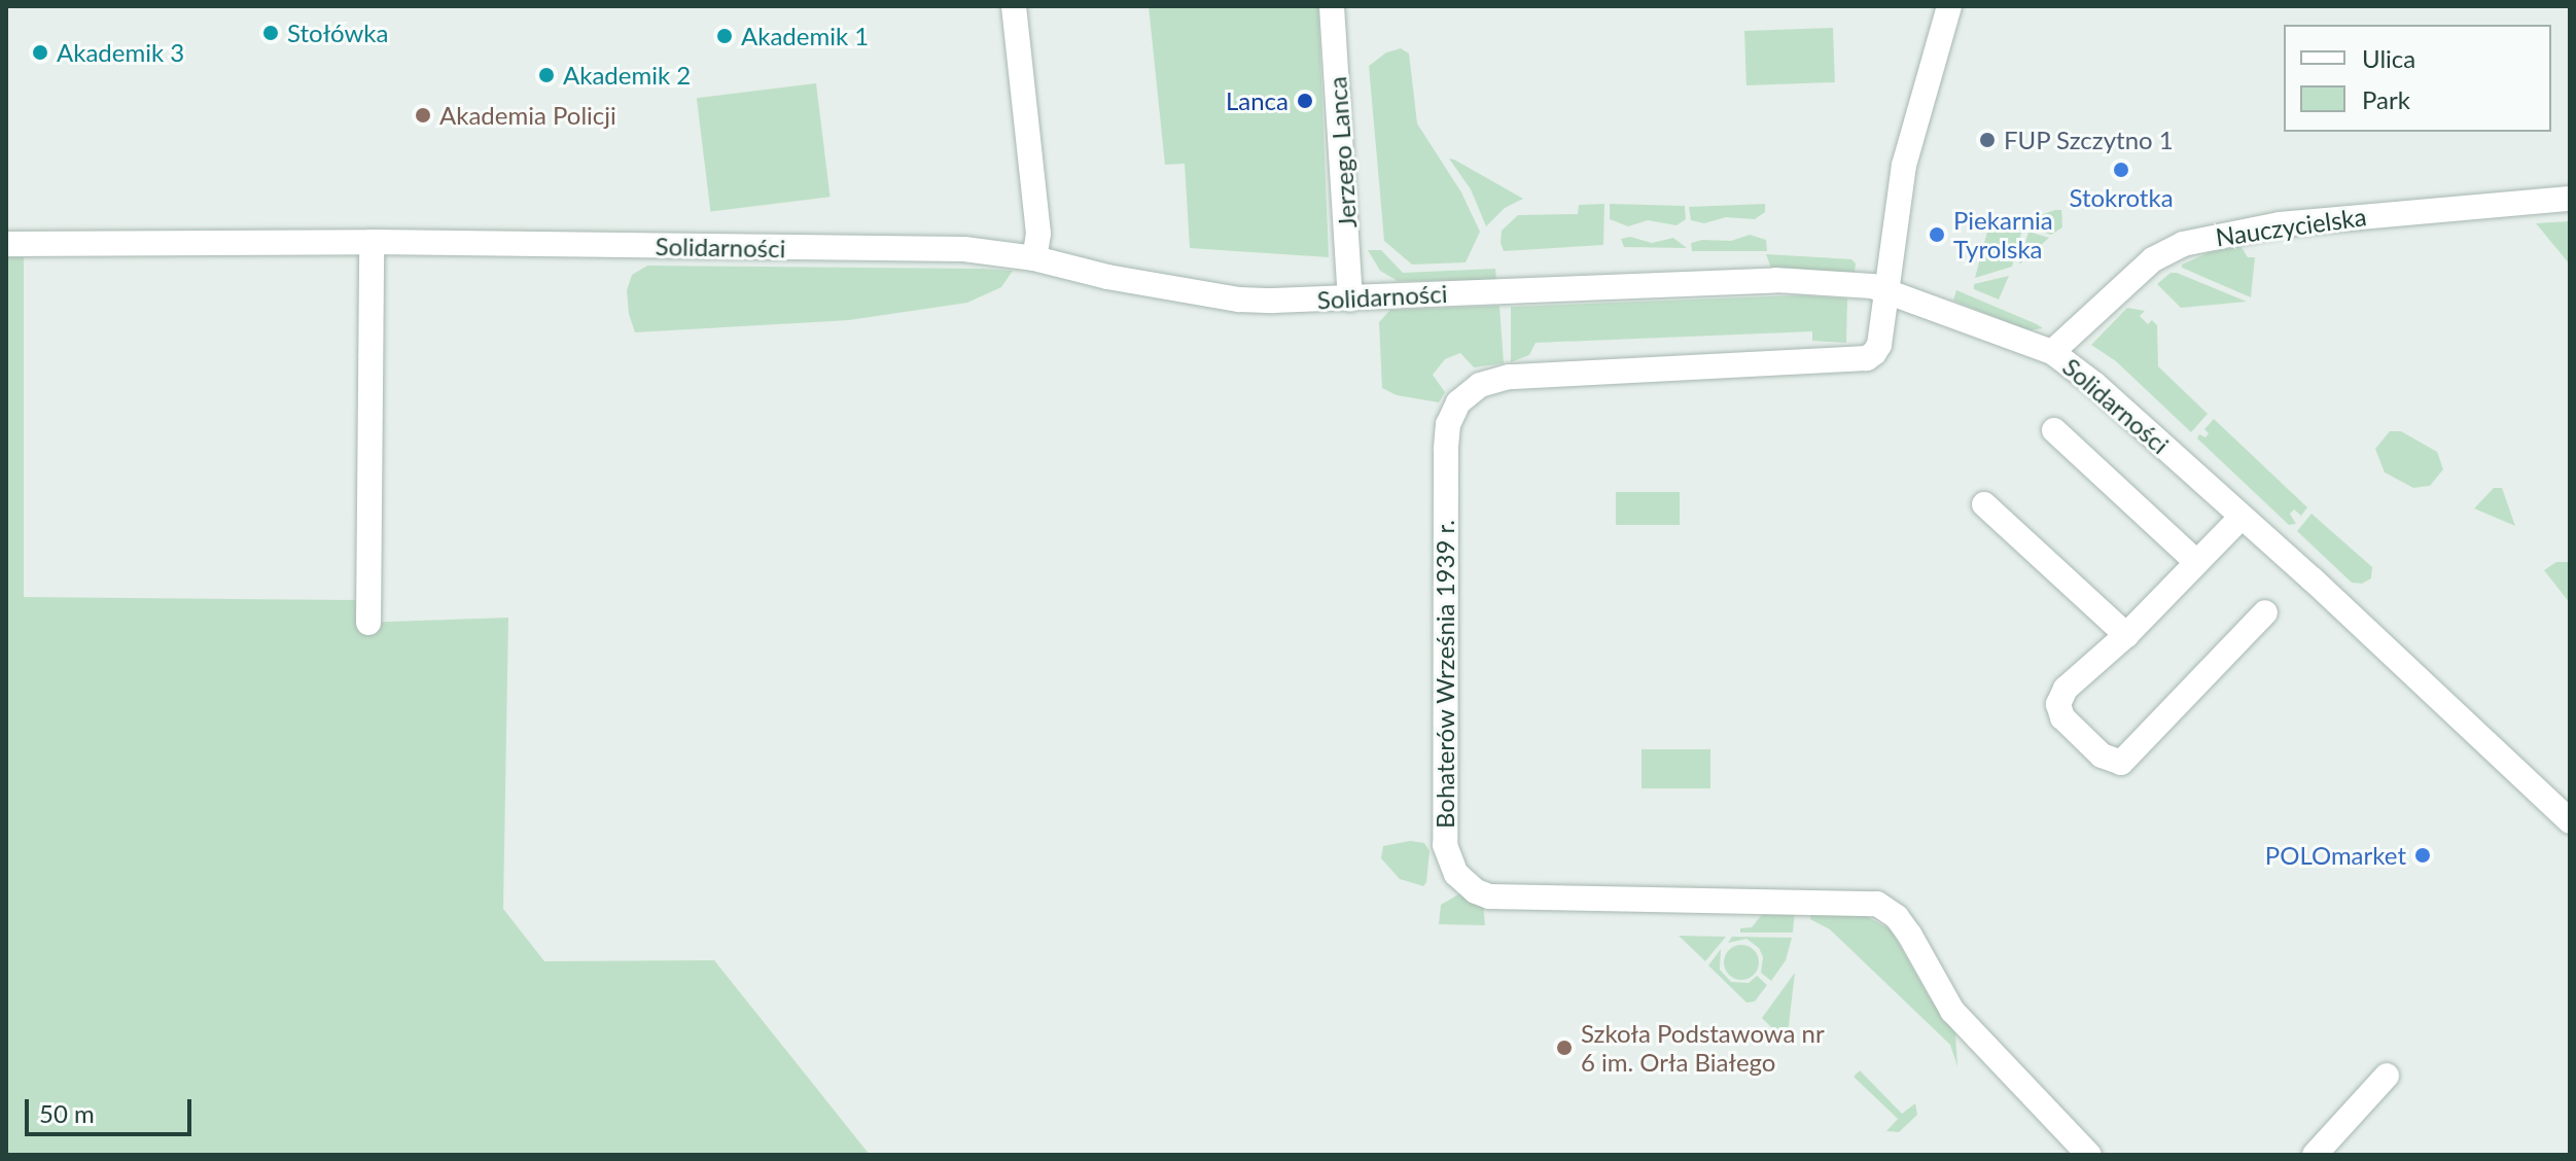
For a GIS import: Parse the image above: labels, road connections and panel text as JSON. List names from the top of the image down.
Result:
{
  "streets": {
    "street": [
      "Jerzego Lanca",
      "Nauczycielska",
      "Solidarności",
      "Bohaterów Września 1939 r."
    ]
  },
  "crossings": [
    ["Jerzego Lanca", "Solidarności"],
    ["Nauczycielska", "Solidarności"],
    ["Solidarności", "Bohaterów Września 1939 r."]
  ],
  "places": [
    "Stołówka",
    "Akademik 1",
    "Akademik 3",
    "Akademik 2",
    "Lanca",
    "Akademia Policji",
    "FUP Szczytno 1",
    "Stokrotka",
    "Piekarnia Tyrolska",
    "POLOmarket",
    "Szkoła Podstawowa nr 6 im. Orła Białego"
  ],
  "legend": ["Ulica", "Park"],
  "scale_bar": "50 m"
}
